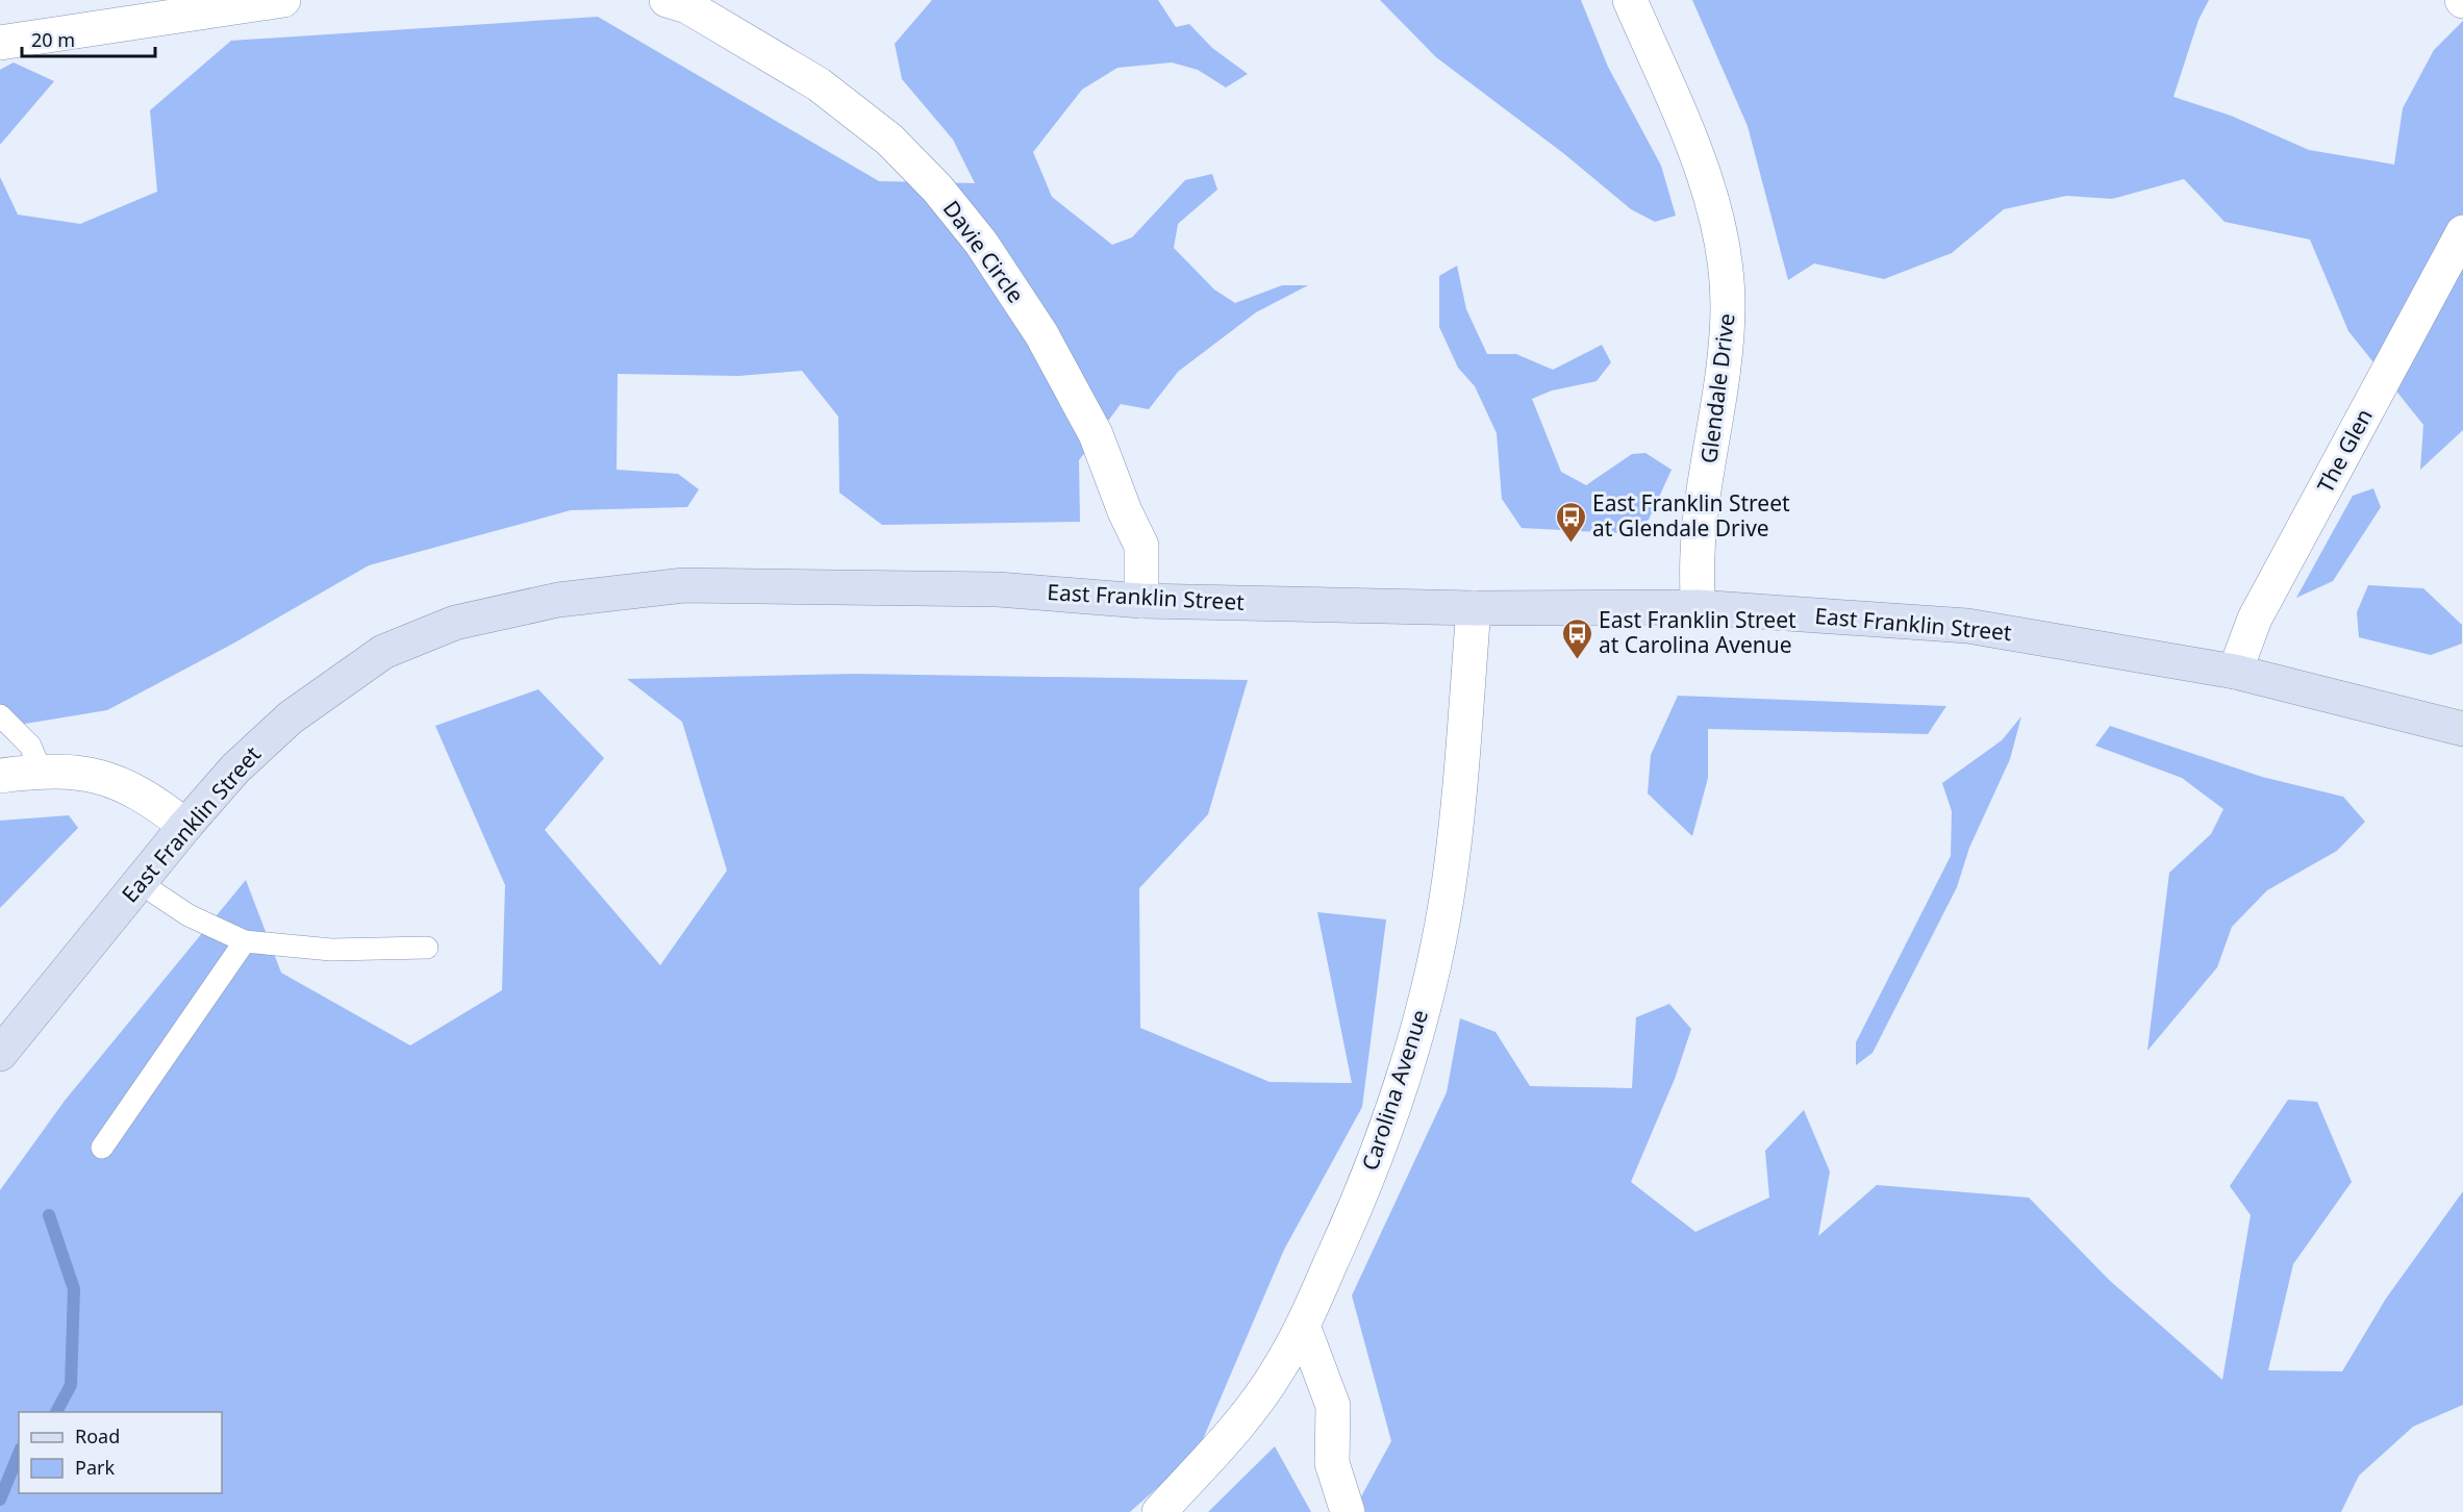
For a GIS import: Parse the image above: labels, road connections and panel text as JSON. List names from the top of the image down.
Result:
{
  "streets": {
    "main road": ["East Franklin Street"],
    "street": [
      "Davie Circle",
      "Glendale Drive",
      "The Glen",
      "Carolina Avenue"
    ]
  },
  "crossings": [
    ["Davie Circle", "East Franklin Street"],
    ["Glendale Drive", "East Franklin Street"],
    ["The Glen", "East Franklin Street"],
    ["East Franklin Street", "Carolina Avenue"]
  ],
  "places": {
    "bus stop": ["East Franklin Street at Glendale Drive", "East Franklin Street at Carolina Avenue"]
  },
  "legend": ["Road", "Park"],
  "scale_bar": "20 m"
}
